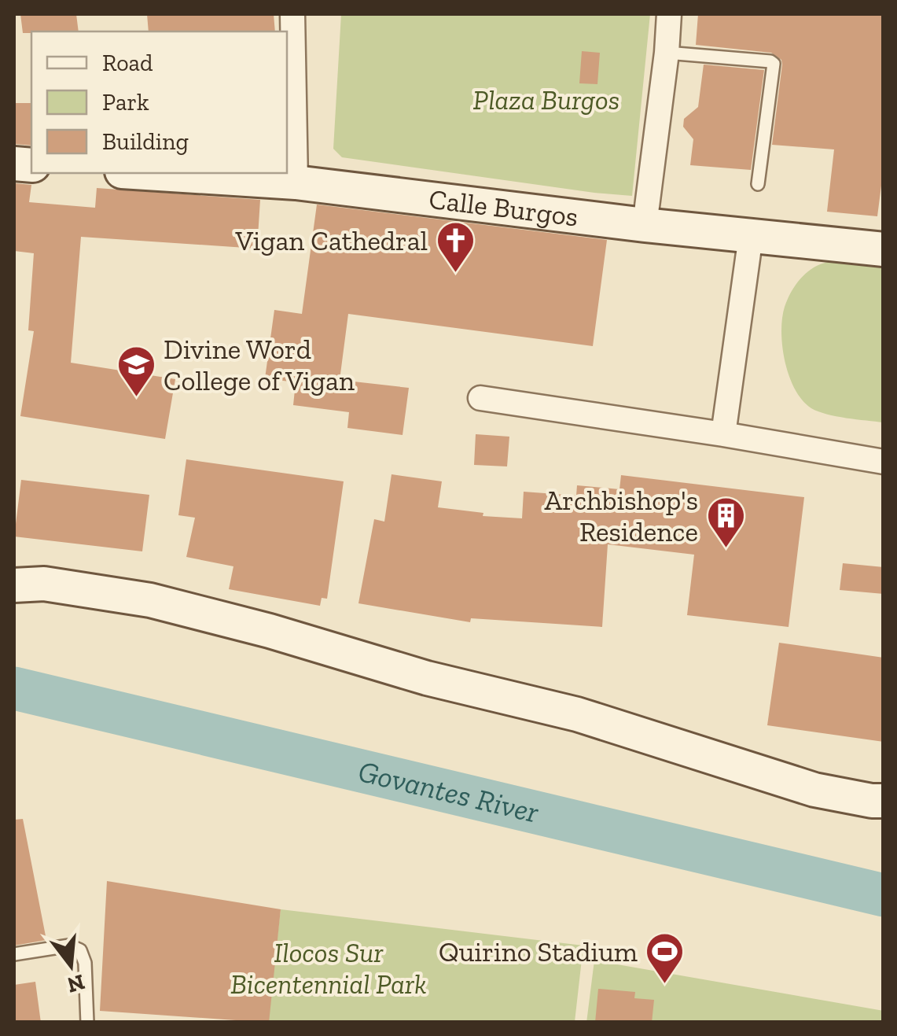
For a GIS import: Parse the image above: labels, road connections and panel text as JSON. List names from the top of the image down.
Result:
{
  "streets": {
    "street": ["Calle Burgos"]
  },
  "water": ["Govantes River"],
  "parks": ["Plaza Burgos", "Ilocos Sur Bicentennial Park"],
  "places": {
    "church": ["Vigan Cathedral"],
    "school or university": ["Divine Word College of Vigan"],
    "building": ["Archbishop's Residence"],
    "sports": ["Quirino Stadium"]
  },
  "legend": ["Road", "Park", "Building"],
  "north": "bottom"
}
